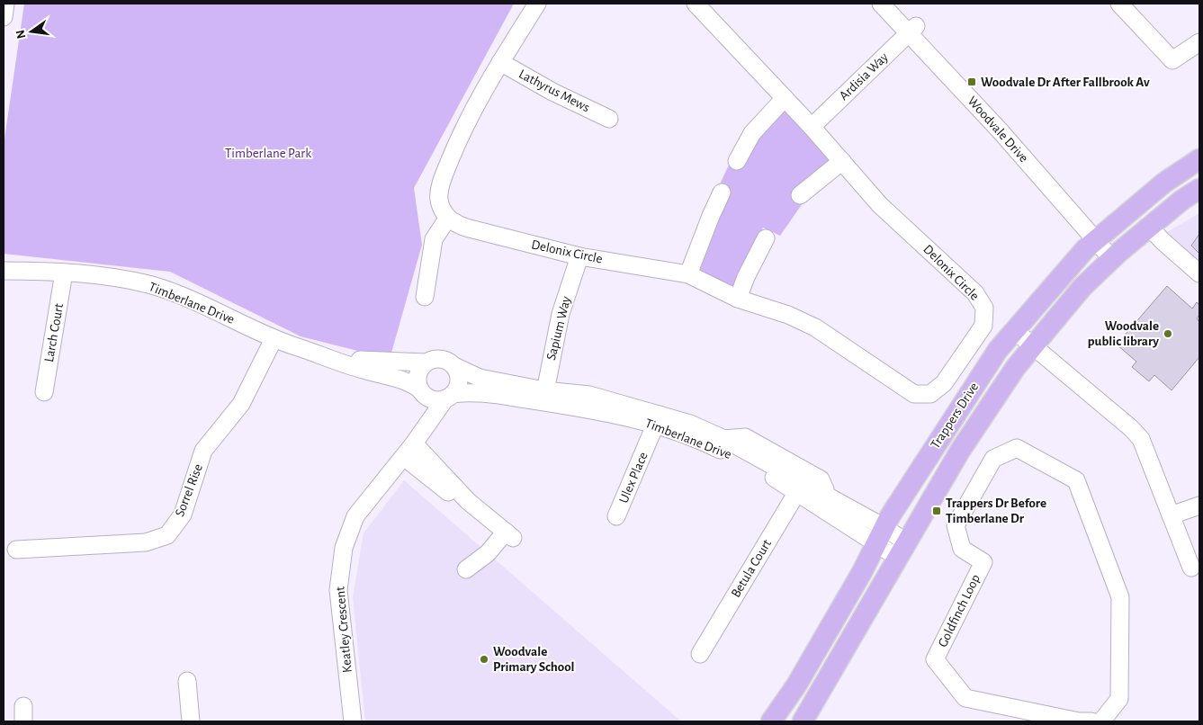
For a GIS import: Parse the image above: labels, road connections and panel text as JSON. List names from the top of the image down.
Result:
{
  "streets": {
    "main road": ["Trappers Drive"],
    "street": [
      "Ardisia Way",
      "Lathyrus Mews",
      "Woodvale Drive",
      "Delonix Circle",
      "Timberlane Drive",
      "Sapium Way",
      "Larch Court",
      "Ulex Place",
      "Sorrel Rise",
      "Betula Court",
      "Goldfinch Loop",
      "Keatley Crescent"
    ]
  },
  "crossings": [
    ["Ardisia Way", "Woodvale Drive"],
    ["Ardisia Way", "Delonix Circle"],
    ["Woodvale Drive", "Trappers Drive"],
    ["Delonix Circle", "Sapium Way"],
    ["Timberlane Drive", "Sapium Way"],
    ["Timberlane Drive", "Larch Court"],
    ["Timberlane Drive", "Trappers Drive"],
    ["Timberlane Drive", "Ulex Place"],
    ["Timberlane Drive", "Sorrel Rise"],
    ["Timberlane Drive", "Betula Court"],
    ["Timberlane Drive", "Keatley Crescent"]
  ],
  "parks": ["Timberlane Park"],
  "places": {
    "transit": ["Woodvale Dr After Fallbrook Av", "Trappers Dr Before Timberlane Dr"],
    "other": ["Woodvale public library", "Woodvale Primary School"]
  },
  "north": "left"
}
